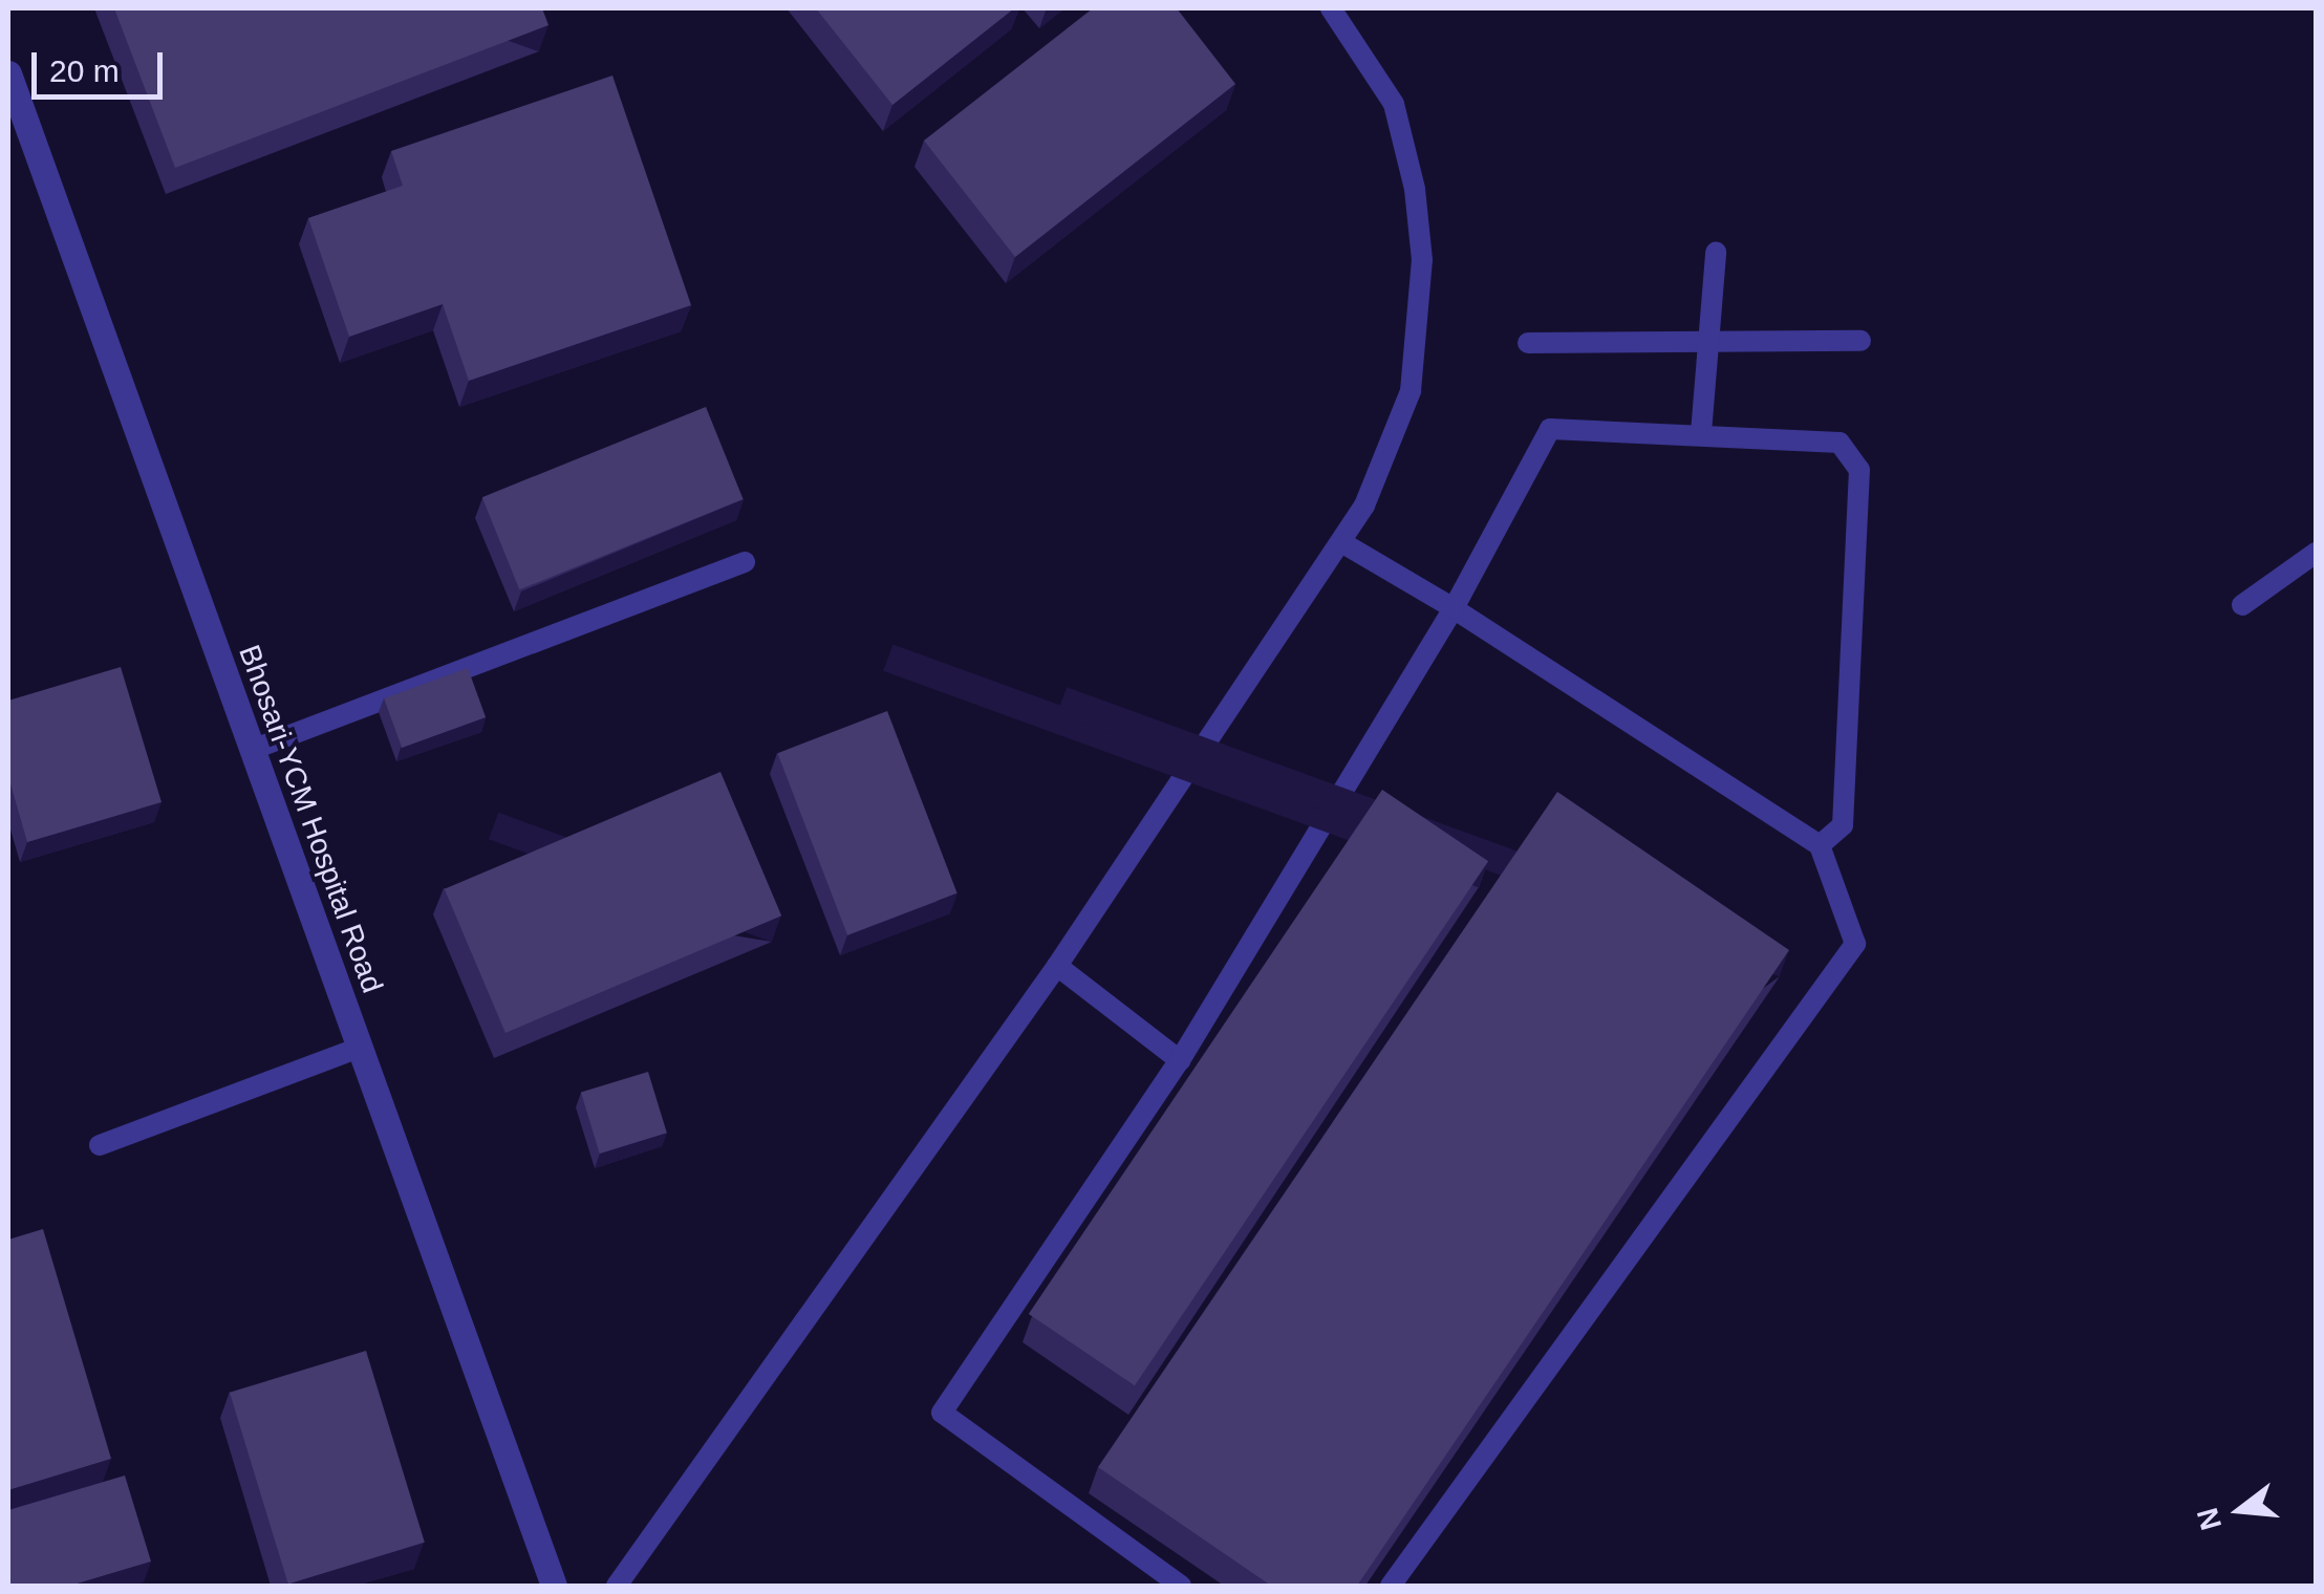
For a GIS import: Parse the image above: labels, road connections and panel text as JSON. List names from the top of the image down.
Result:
{
  "streets": {
    "street": ["Bhosari-YCM Hospital Road"]
  },
  "scale_bar": "20 m",
  "north": "left"
}
